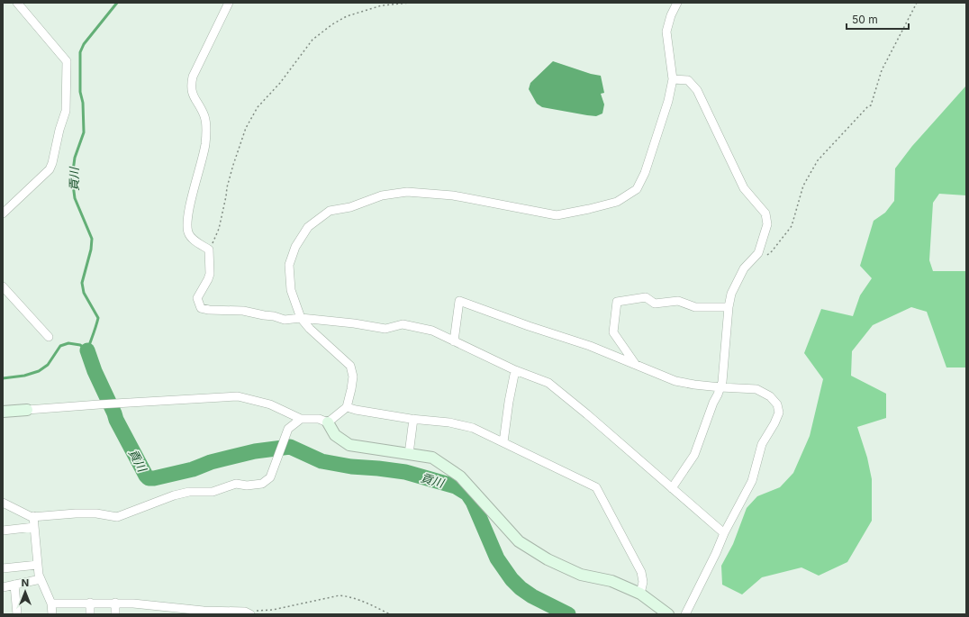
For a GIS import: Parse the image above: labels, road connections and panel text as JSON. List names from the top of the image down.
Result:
{
  "water": ["貢川"],
  "scale_bar": "50 m",
  "north": "top"
}
